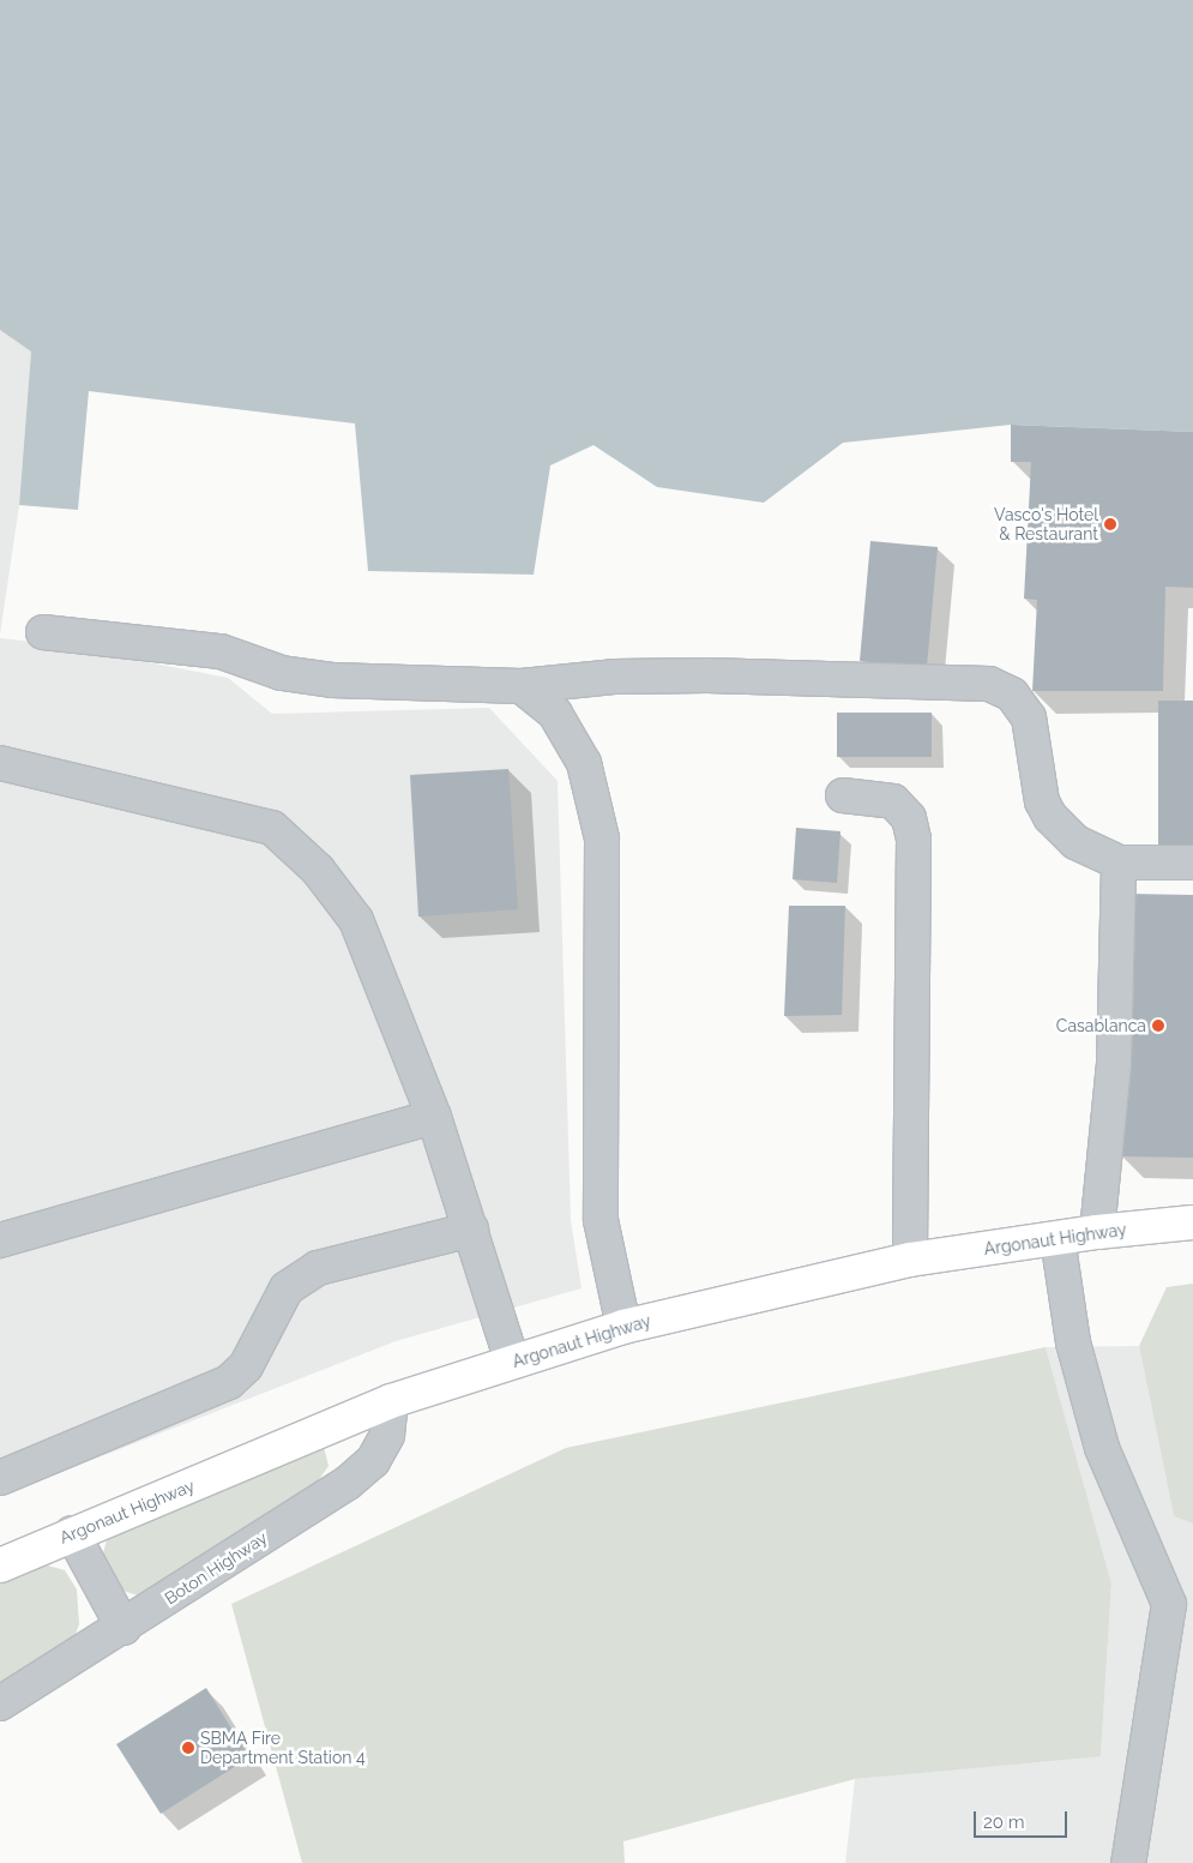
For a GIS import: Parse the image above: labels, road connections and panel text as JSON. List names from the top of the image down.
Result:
{
  "streets": {
    "main road": ["Argonaut Highway"],
    "street": ["Boton Highway"]
  },
  "crossings": [
    ["Argonaut Highway", "Boton Highway"]
  ],
  "places": ["Vasco's Hotel & Restaurant", "Casablanca", "SBMA Fire Department Station 4"],
  "scale_bar": "20 m"
}
